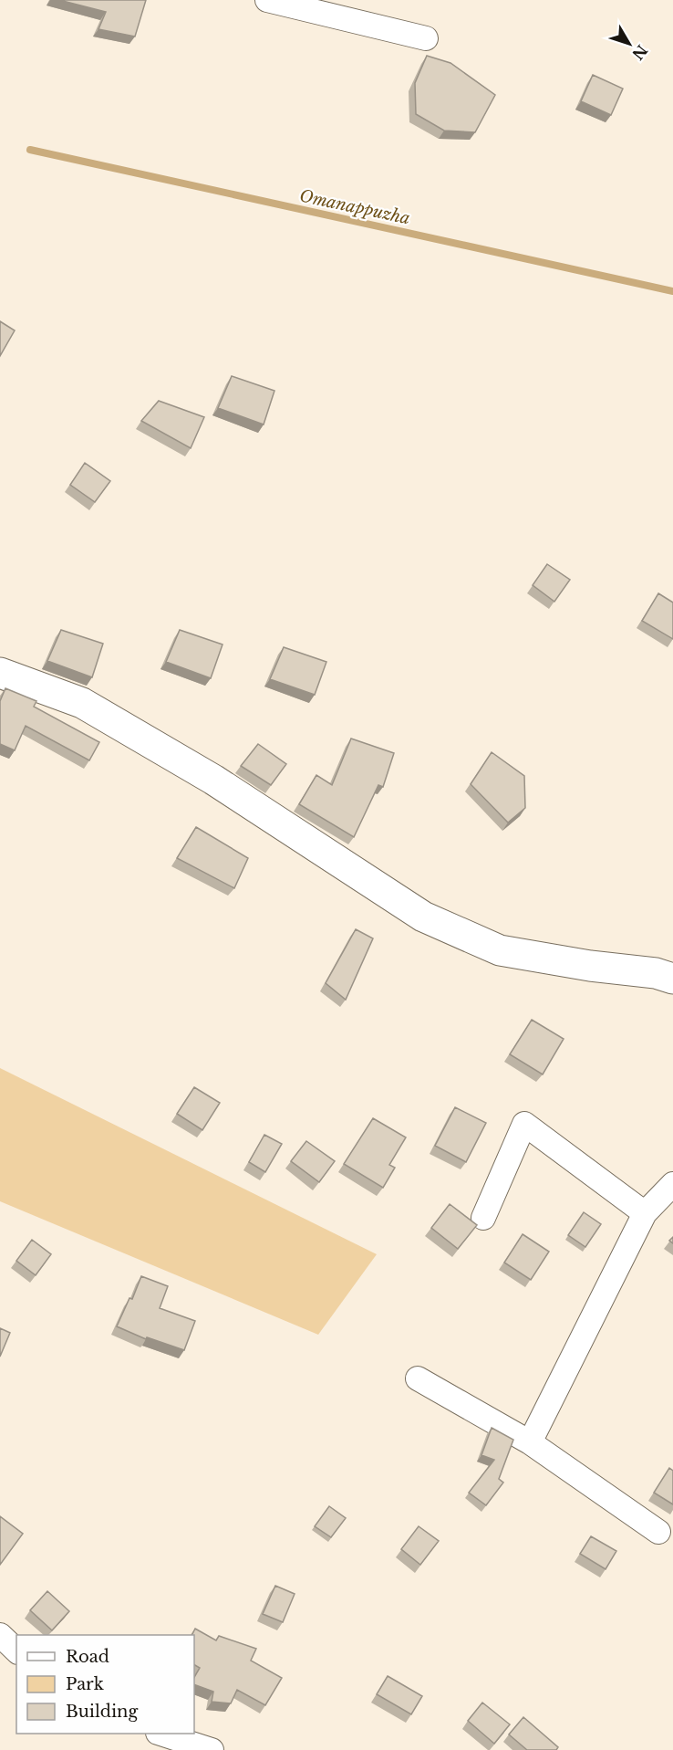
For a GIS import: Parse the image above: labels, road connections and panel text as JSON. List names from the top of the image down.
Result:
{
  "water": ["Omanappuzha"],
  "legend": ["Road", "Park", "Building"],
  "north": "bottom right"
}
